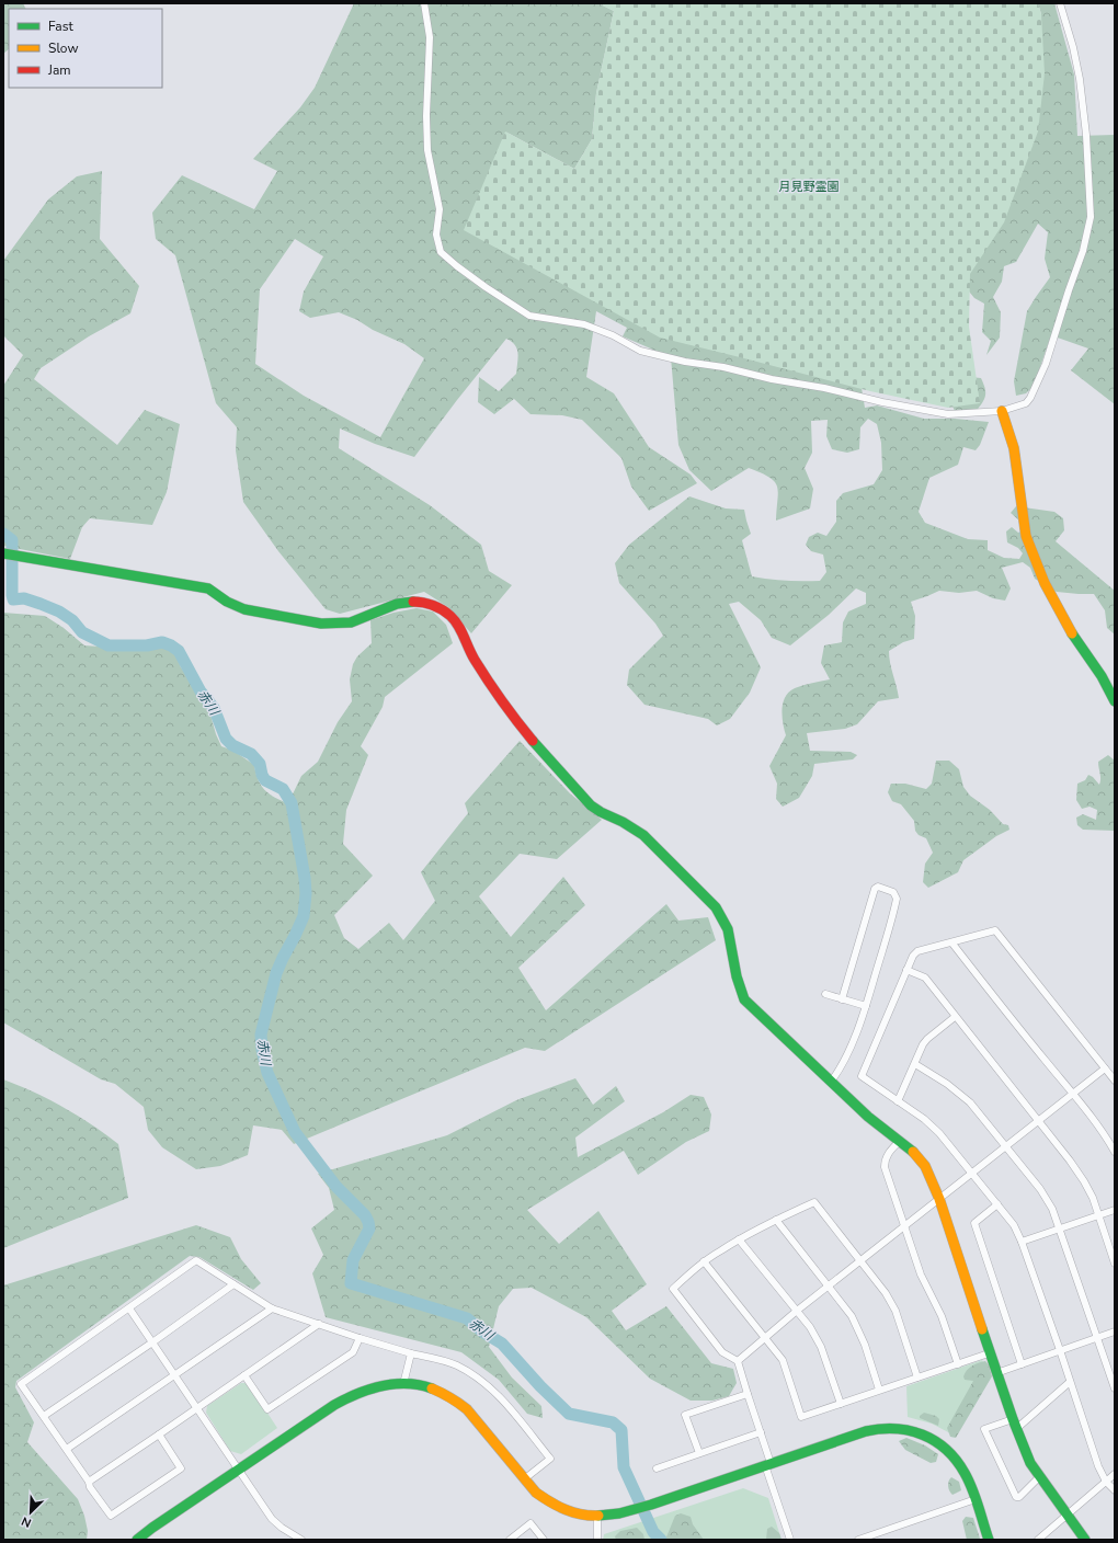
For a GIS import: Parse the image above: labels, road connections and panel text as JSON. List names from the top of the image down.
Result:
{
  "water": ["赤川"],
  "parks": ["月見野霊園"],
  "legend": ["Fast", "Slow", "Jam"],
  "north": "bottom left"
}
